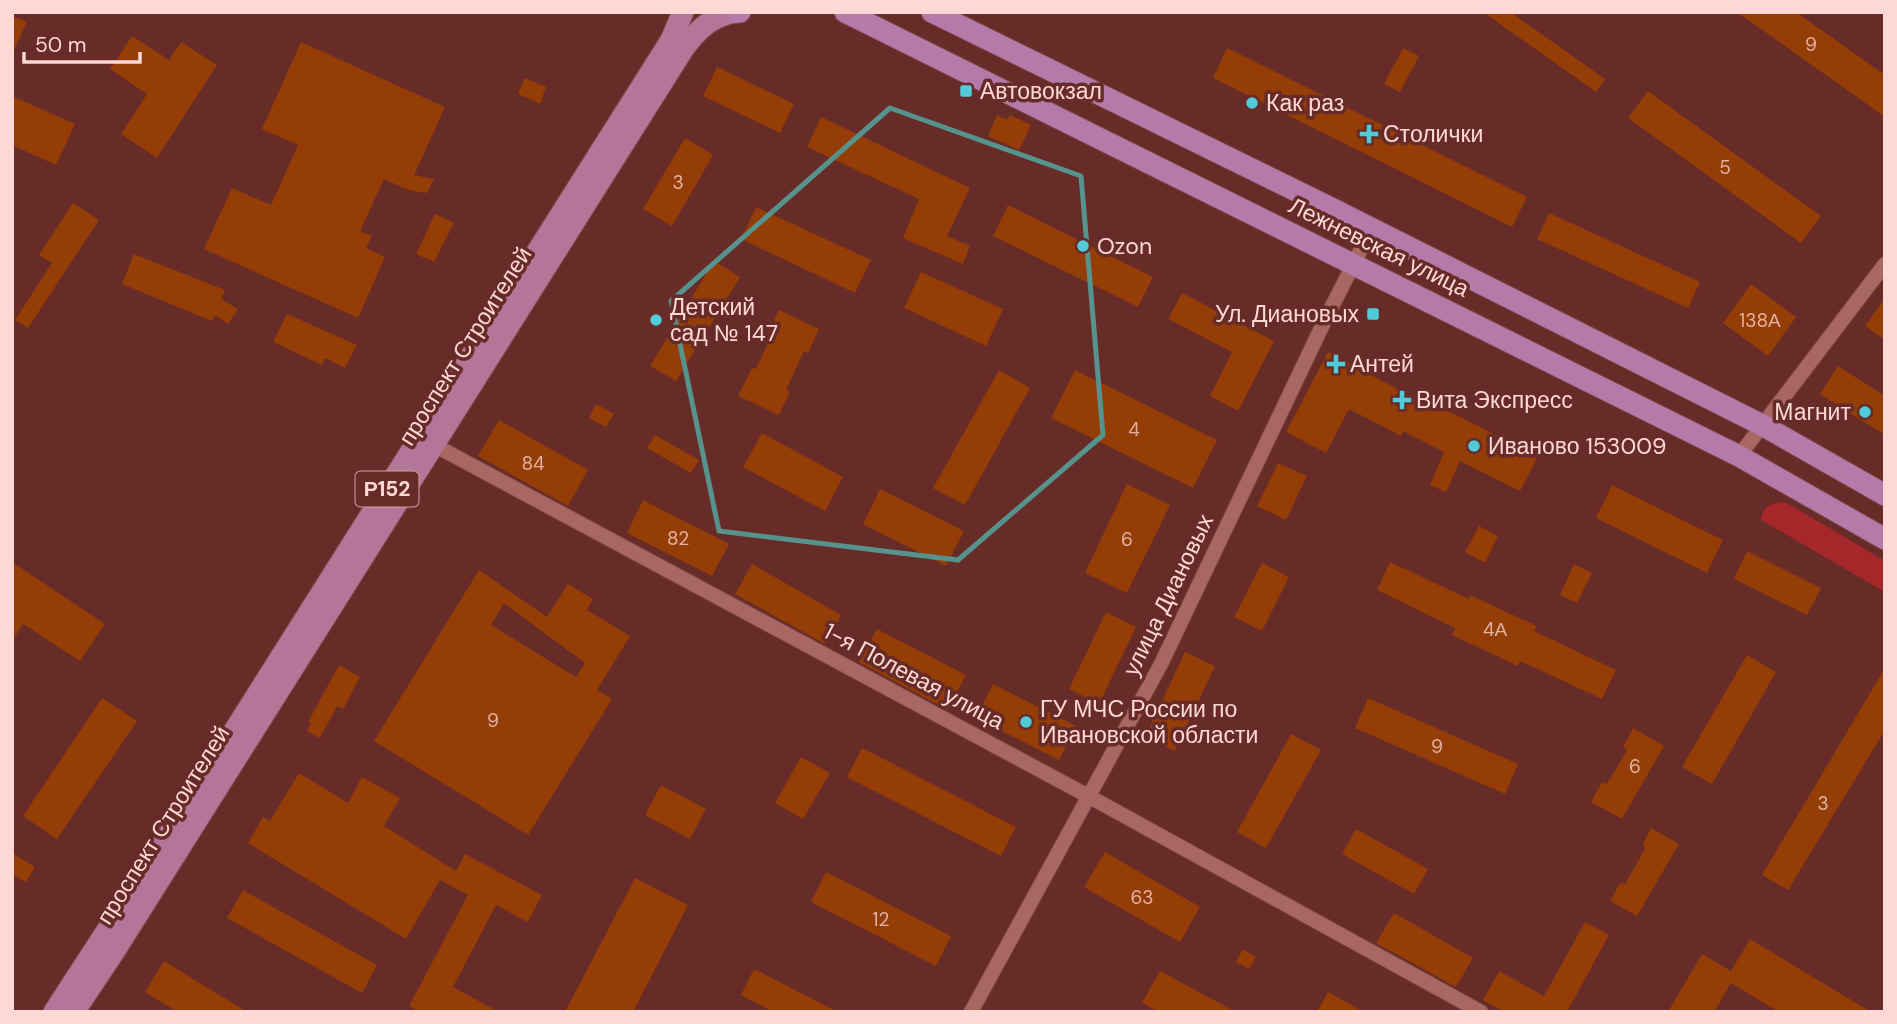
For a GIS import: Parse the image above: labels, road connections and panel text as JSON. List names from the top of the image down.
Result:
{
  "streets": {
    "highway": ["Лежневская улица"],
    "main road": ["проспект Строителей", "Р152"],
    "street": ["улица Диановых", "1-я Полевая улица"]
  },
  "crossings": [
    ["Лежневская улица", "улица Диановых"],
    ["проспект Строителей", "1-я Полевая улица"],
    ["улица Диановых", "1-я Полевая улица"]
  ],
  "places": {
    "transit": ["Автовокзал", "Ул. Диановых"],
    "other": [
      "Как раз",
      "Ozon",
      "Детский сад № 147",
      "Магнит",
      "Иваново 153009",
      "ГУ МЧС России по Ивановской области"
    ],
    "health": ["Столички", "Антей", "Вита Экспресс"]
  },
  "house_numbers": [
    "9",
    "5",
    "3",
    "138А",
    "4",
    "84",
    "82",
    "6",
    "4А",
    "9",
    "9",
    "6",
    "3",
    "63",
    "12"
  ],
  "scale_bar": "50 m"
}
